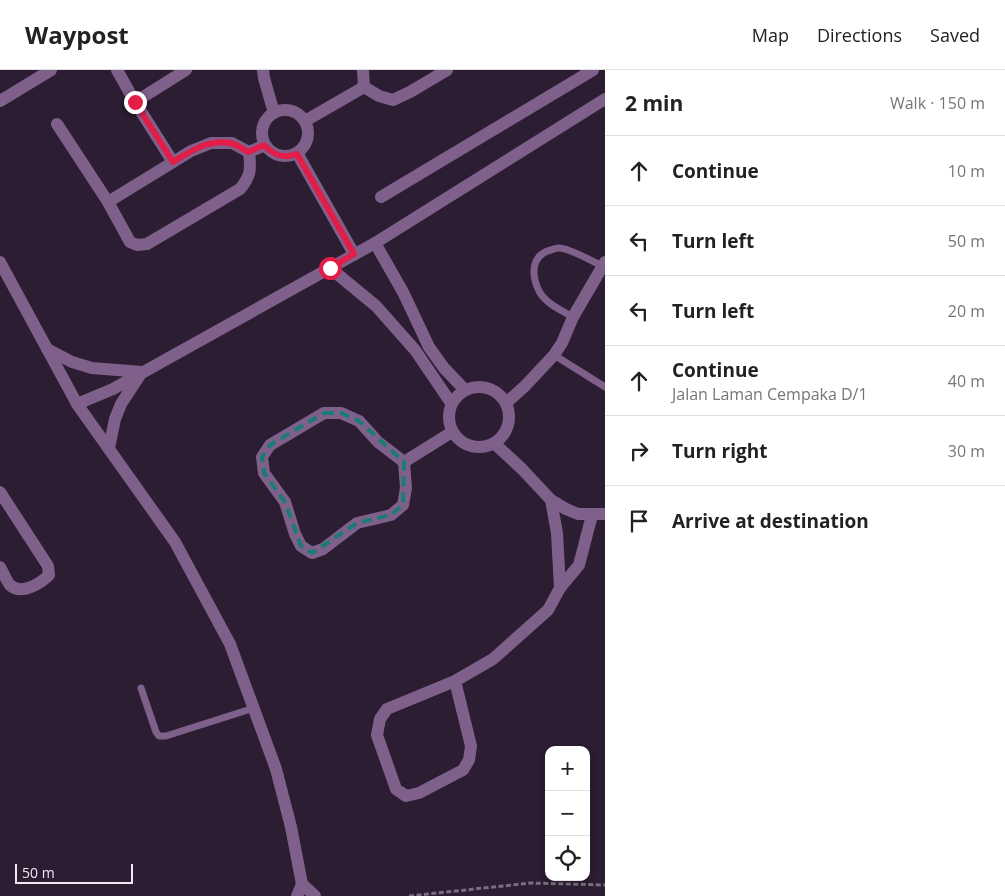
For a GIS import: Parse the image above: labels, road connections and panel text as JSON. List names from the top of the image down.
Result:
{
  "scale_bar": "50 m",
  "page": {
    "header": "Waypost",
    "nav": ["Map", "Directions", "Saved"],
    "heading": ["2 min", "Walk · 150 m"],
    "list": [
      ["Continue", "10 m"],
      ["Turn left", "50 m"],
      ["Turn left", "20 m"],
      ["Continue", "Jalan Laman Cempaka D/1", "40 m"],
      ["Turn right", "30 m"],
      "Arrive at destination"
    ],
    "map_buttons": ["+", "−"],
    "scale": "50 m"
  }
}
